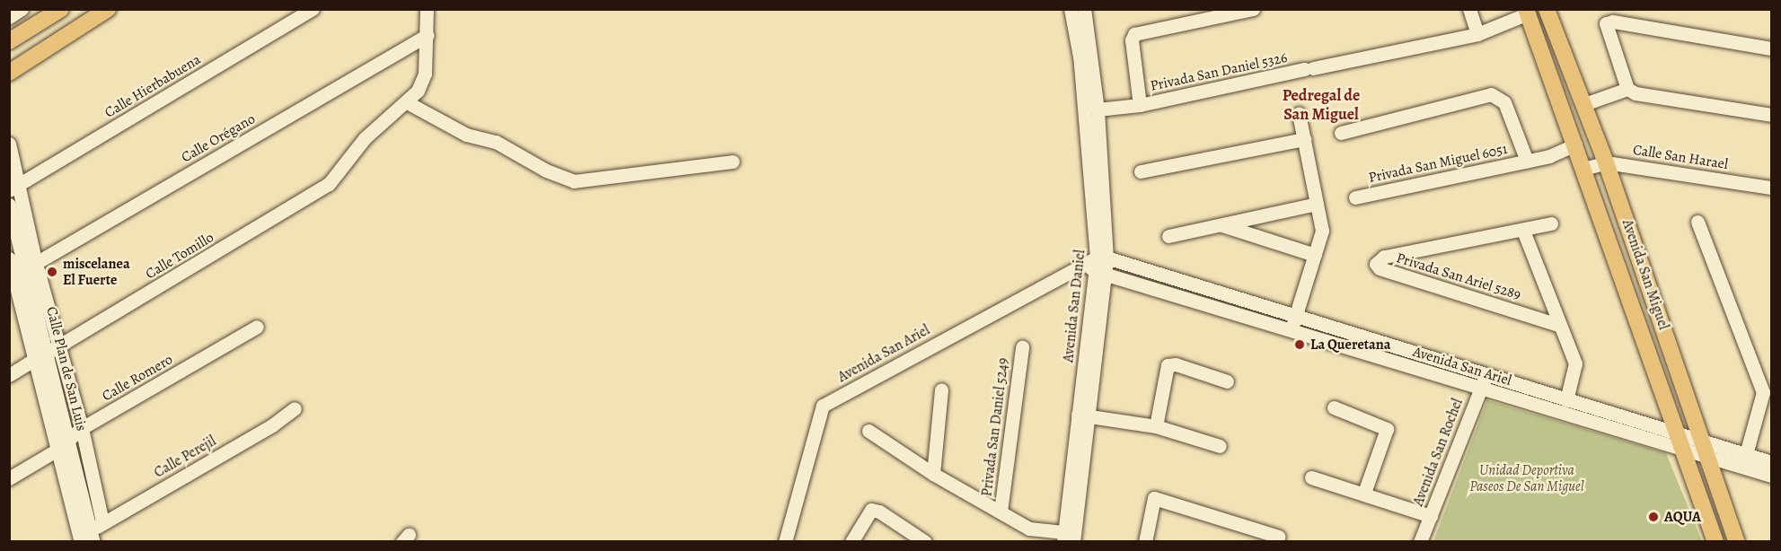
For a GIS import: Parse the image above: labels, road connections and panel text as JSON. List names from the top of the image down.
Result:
{
  "streets": {
    "main road": ["Avenida San Miguel"],
    "street": [
      "Privada San Daniel 5326",
      "Calle Hierbabuena",
      "Calle Orégano",
      "Calle San Harael",
      "Privada San Miguel 6051",
      "Calle Tomillo",
      "Privada San Ariel 5289",
      "Avenida San Daniel",
      "Avenida San Ariel",
      "Calle Plan de San Luis",
      "Calle Romero",
      "Privada San Daniel 5249",
      "Avenida San Rochel",
      "Calle Perejil"
    ]
  },
  "crossings": [
    ["Privada San Daniel 5326", "Avenida San Miguel"],
    ["Privada San Daniel 5326", "Avenida San Daniel"],
    ["Calle Orégano", "Calle Plan de San Luis"],
    ["Calle San Harael", "Avenida San Miguel"],
    ["Privada San Miguel 6051", "Avenida San Miguel"],
    ["Calle Tomillo", "Calle Plan de San Luis"],
    ["Avenida San Miguel", "Avenida San Ariel"],
    ["Privada San Ariel 5289", "Avenida San Ariel"],
    ["Avenida San Daniel", "Avenida San Ariel"],
    ["Avenida San Daniel", "Privada San Daniel 5249"],
    ["Avenida San Ariel", "Avenida San Rochel"],
    ["Calle Plan de San Luis", "Calle Romero"],
    ["Calle Plan de San Luis", "Calle Perejil"]
  ],
  "districts": ["Pedregal de San Miguel"],
  "parks": ["Unidad Deportiva Paseos De San Miguel"],
  "places": ["miscelanea El Fuerte", "La Queretana", "AQUA"]
}
